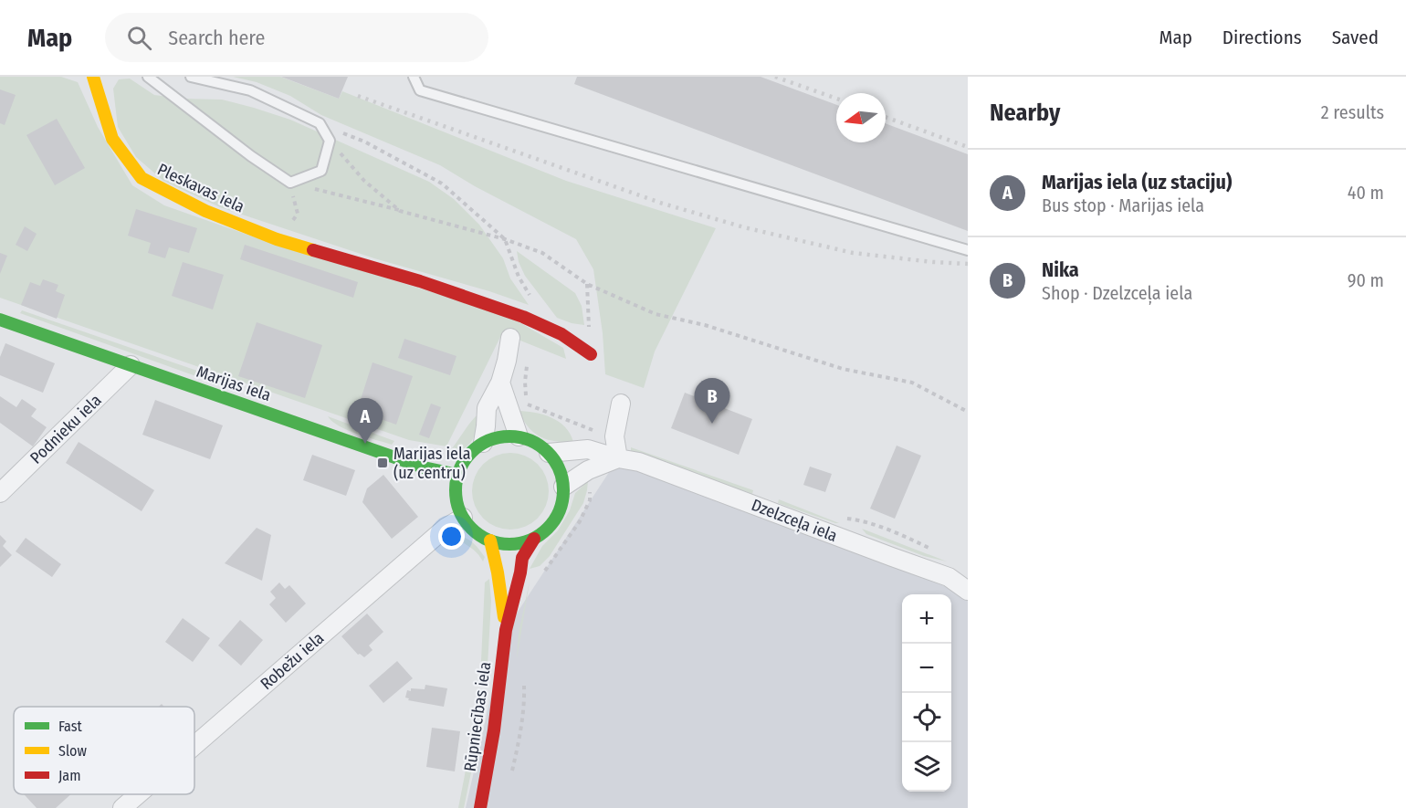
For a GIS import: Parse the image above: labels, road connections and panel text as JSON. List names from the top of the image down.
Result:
{
  "streets": {
    "street": [
      "Pleskavas iela",
      "Marijas iela",
      "Podnieku iela",
      "Dzelzceļa iela",
      "Robežu iela",
      "Rūpniecības iela"
    ]
  },
  "crossings": [
    ["Marijas iela", "Podnieku iela"],
    ["Marijas iela", "Dzelzceļa iela"],
    ["Marijas iela", "Robežu iela"],
    ["Marijas iela", "Rūpniecības iela"],
    ["Dzelzceļa iela", "Robežu iela"],
    ["Dzelzceļa iela", "Rūpniecības iela"],
    ["Robežu iela", "Rūpniecības iela"]
  ],
  "places": {
    "transit": ["Marijas iela (uz centru)"]
  },
  "legend": ["Fast", "Slow", "Jam"],
  "north": "left",
  "page": {
    "header": "Map",
    "search": "Search here",
    "nav": ["Map", "Directions", "Saved"],
    "heading": ["Nearby", "2 results"],
    "list": [
      {
        "mark": "A",
        "name": "Marijas iela (uz staciju)",
        "note": "Bus stop · Marijas iela",
        "value": "40 m"
      },
      {
        "mark": "B",
        "name": "Nika",
        "note": "Shop · Dzelzceļa iela",
        "value": "90 m"
      }
    ],
    "pins": ["B", "A"],
    "map_buttons": ["+", "−"]
  }
}
